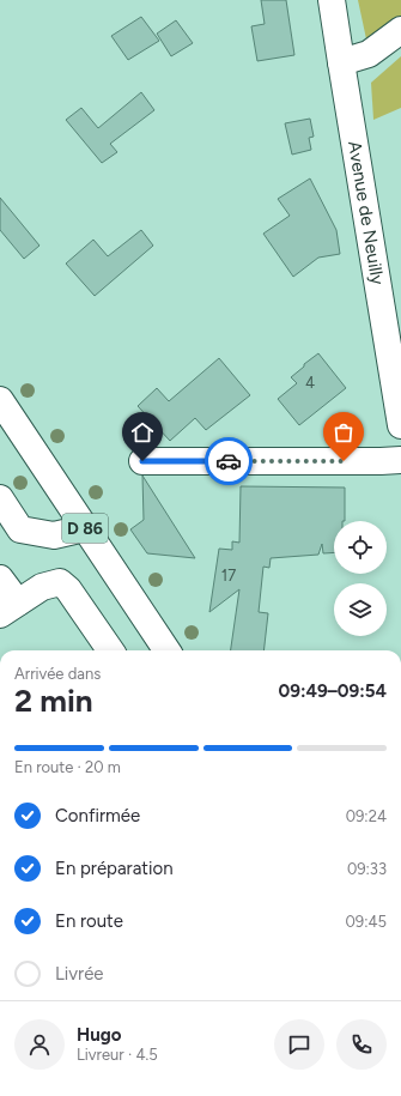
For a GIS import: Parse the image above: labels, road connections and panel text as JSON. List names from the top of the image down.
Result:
{
  "streets": {
    "street": ["Avenue de Neuilly", "D 86"]
  },
  "house_numbers": ["4", "17"],
  "page": {
    "heading": ["2 min", "Arrivée dans", "09:49–09:54"],
    "panel": ["Hugo", "Livreur · 4.5"],
    "bar": "En route · 20 m",
    "list": [
      ["Confirmée", "09:24"],
      ["En préparation", "09:33"],
      ["En route", "09:45"],
      "Livrée"
    ]
  }
}
